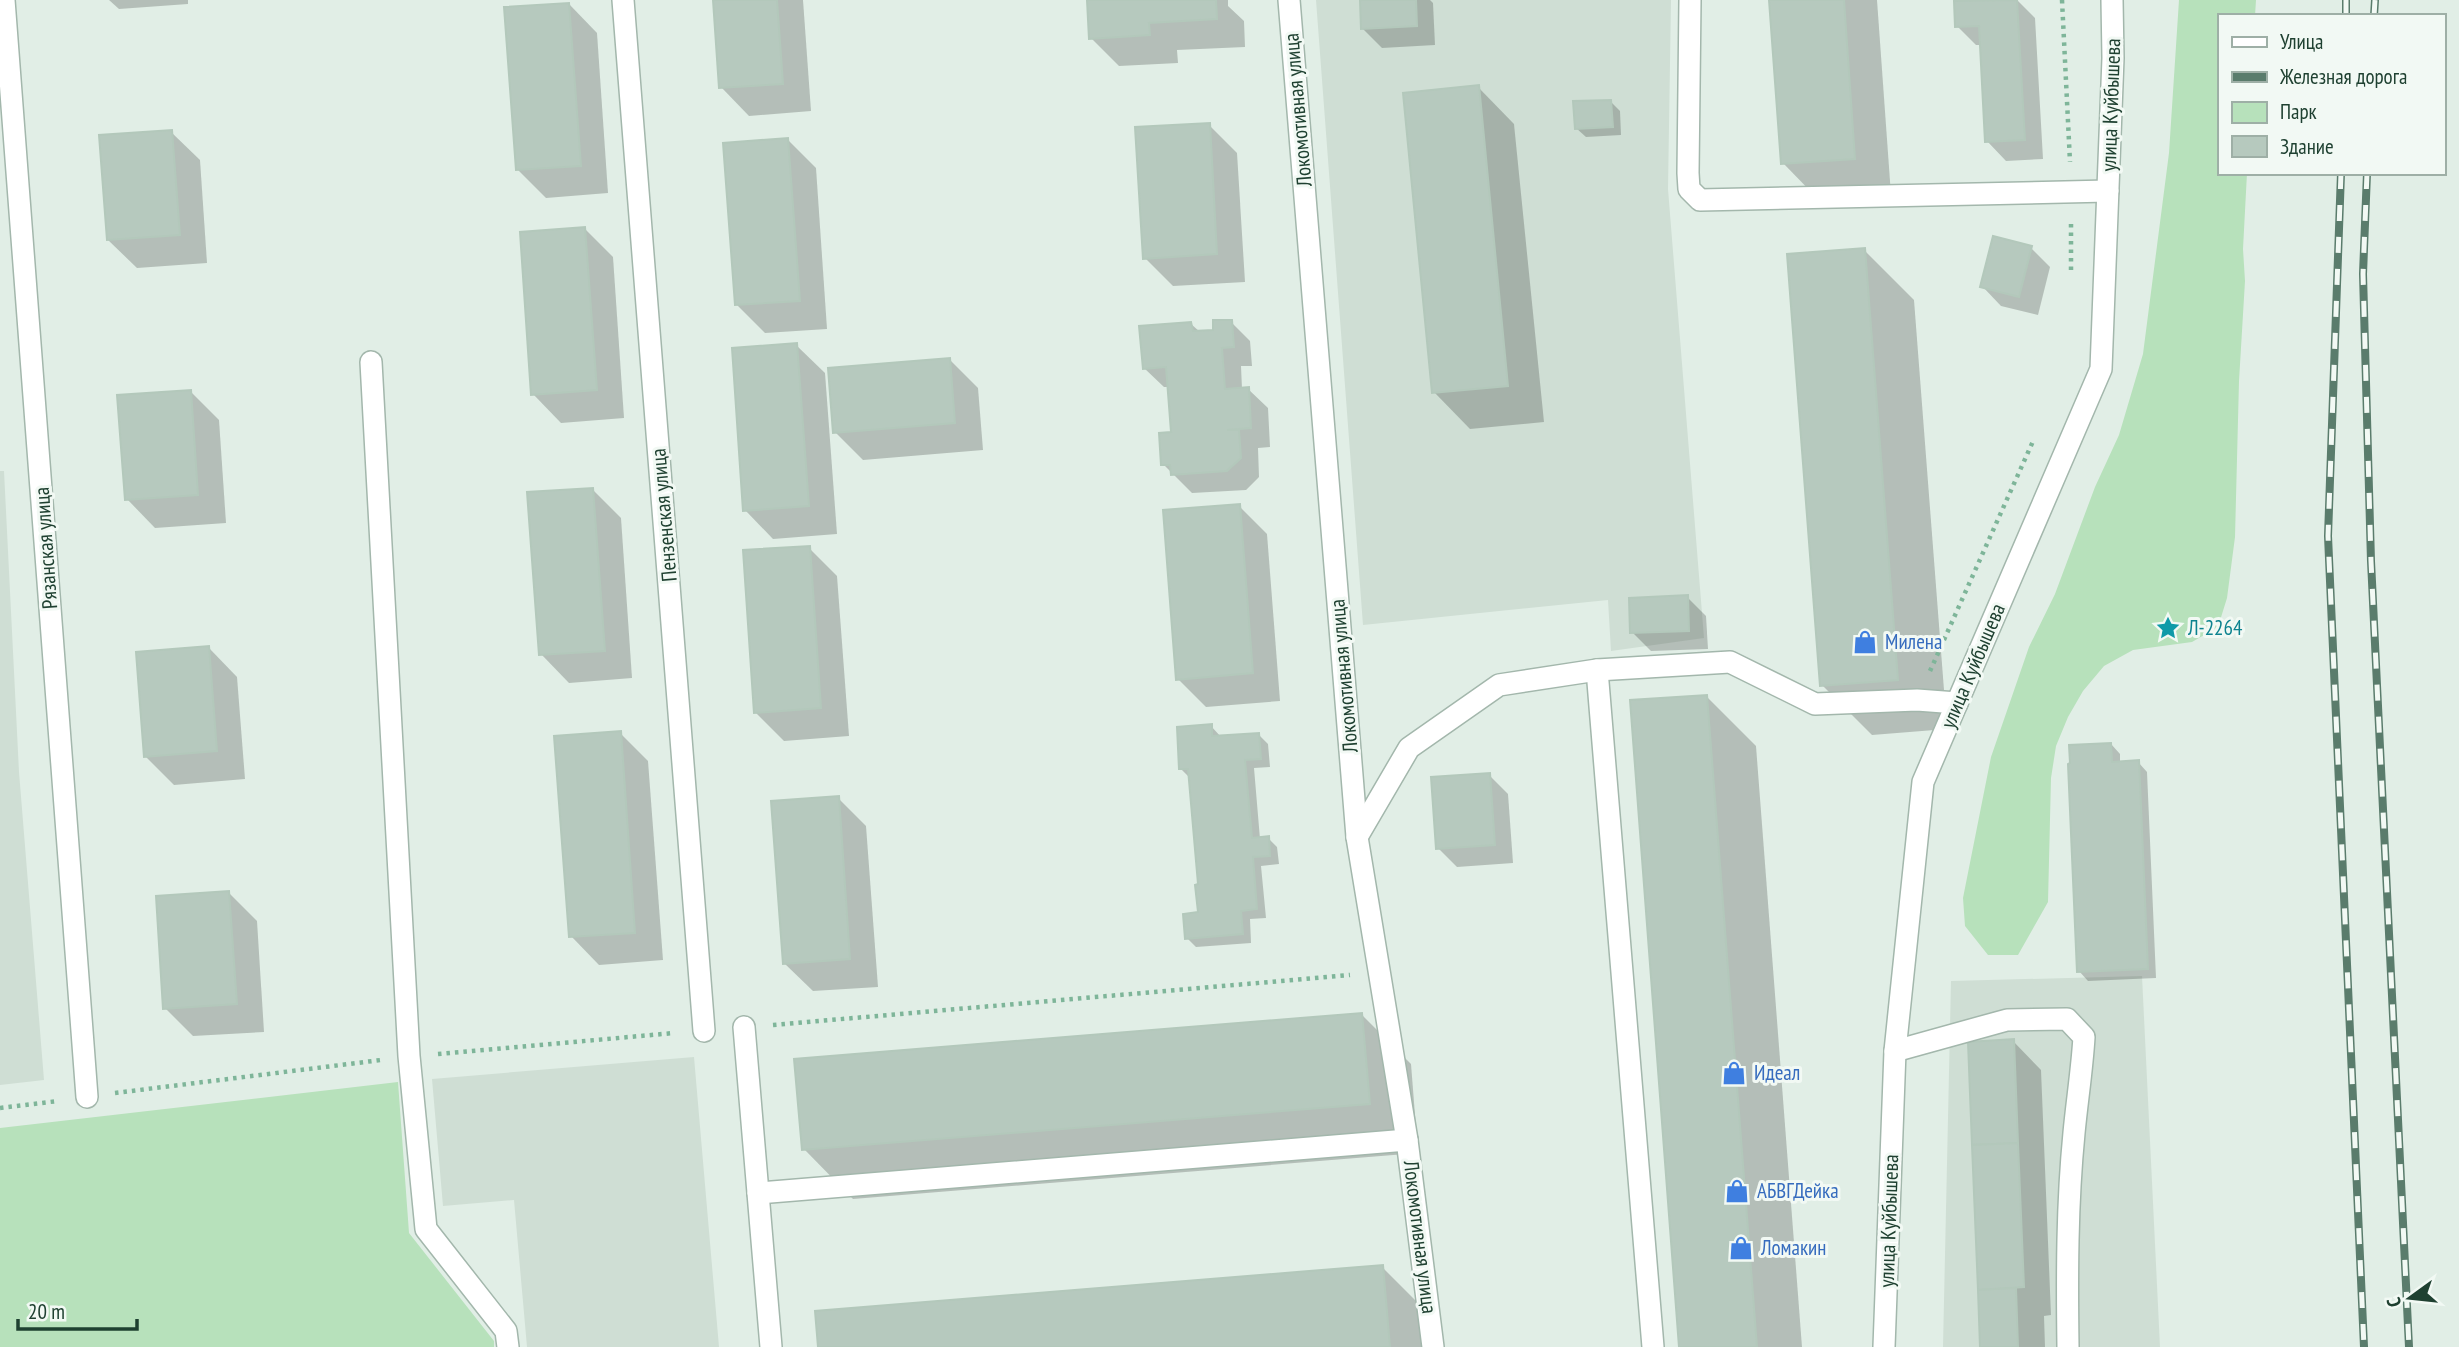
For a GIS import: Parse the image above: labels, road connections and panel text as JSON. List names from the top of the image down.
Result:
{
  "streets": {
    "street": [
      "улица Куйбышева",
      "Локомотивная улица",
      "Пензенская улица",
      "Рязанская улица"
    ]
  },
  "places": {
    "place": ["Л-2264"],
    "shop": [
      "Милена",
      "Идеал",
      "АБВГДейка",
      "Ломакин"
    ]
  },
  "legend": [
    "Улица",
    "Железная дорога",
    "Парк",
    "Здание"
  ],
  "scale_bar": "20 m",
  "north": "left"
}
